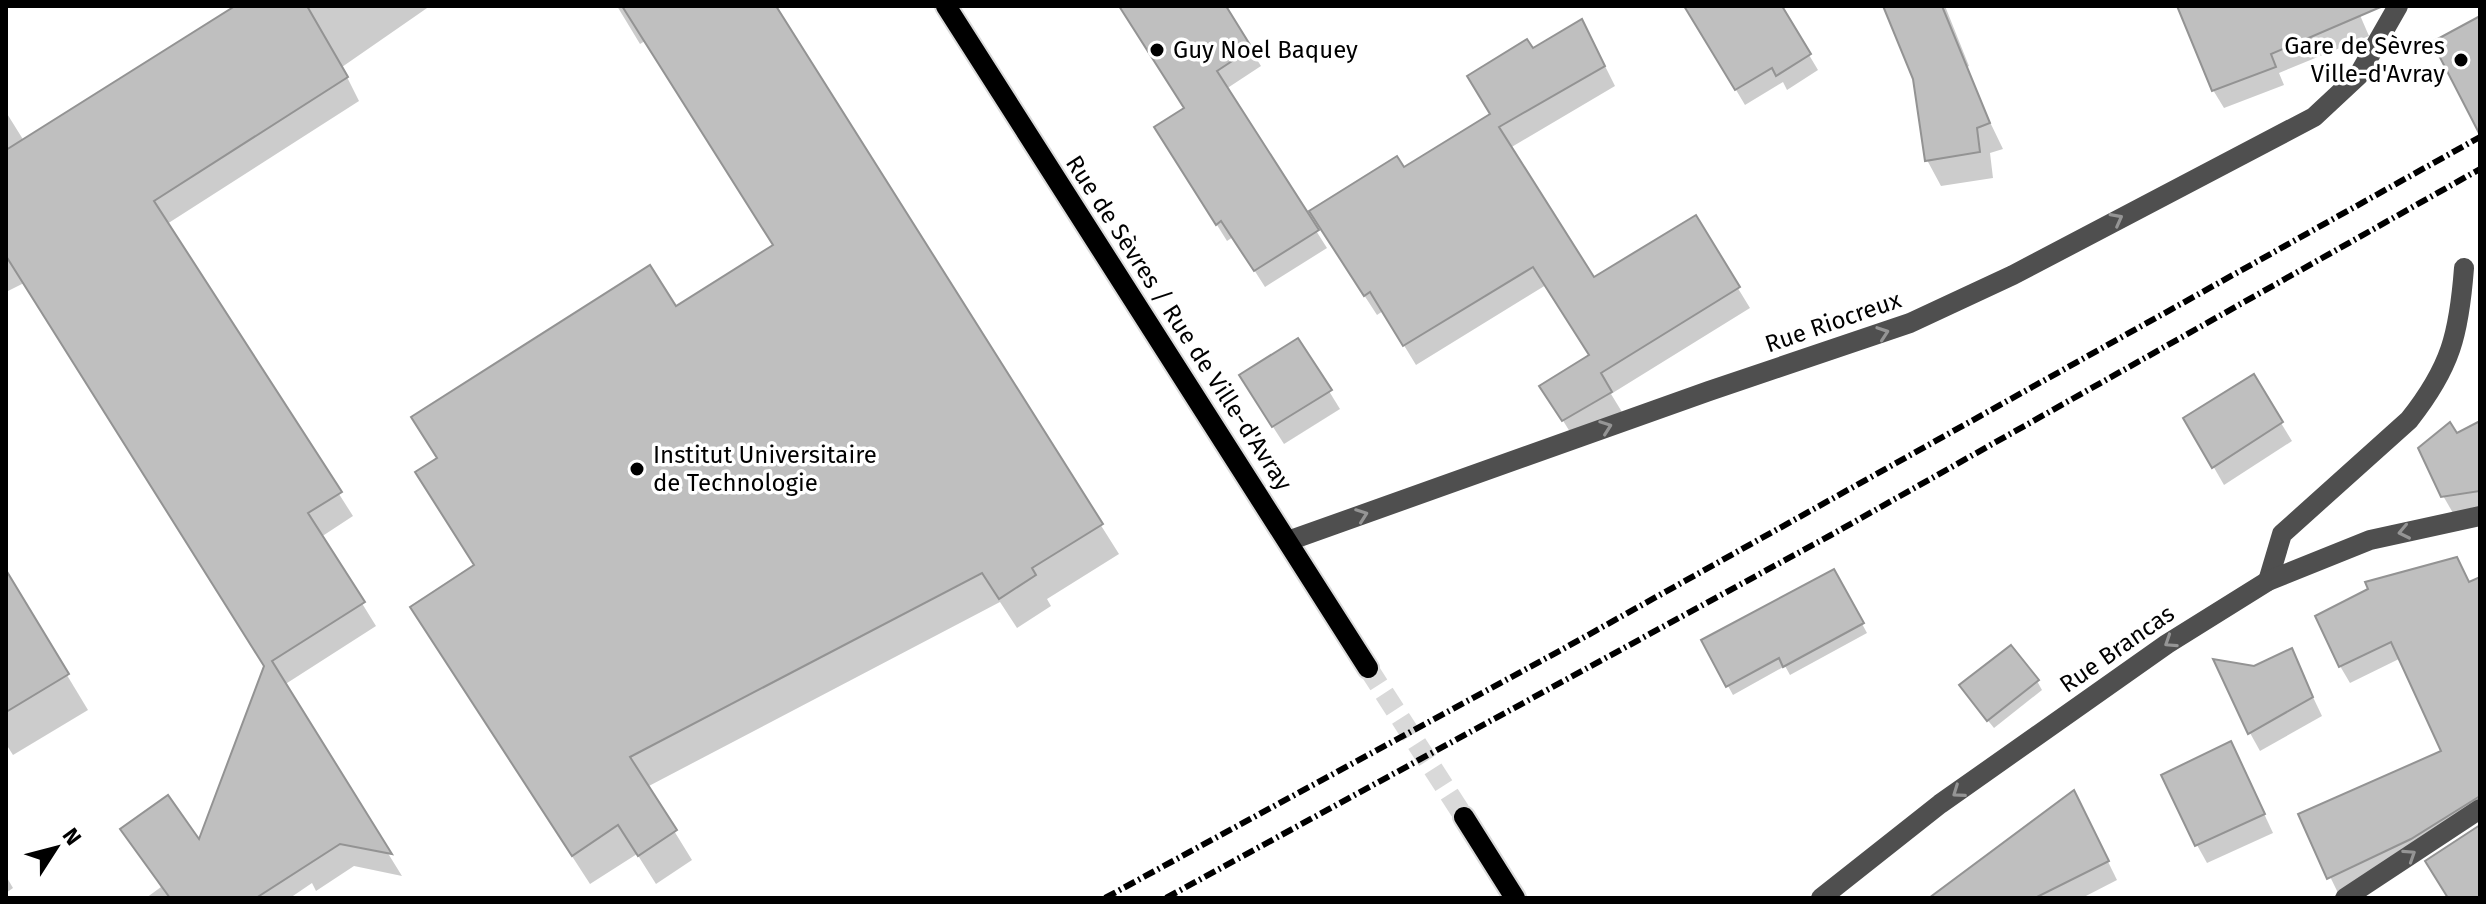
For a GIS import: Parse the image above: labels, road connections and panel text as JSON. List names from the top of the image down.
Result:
{
  "streets": {
    "main road": ["Rue de Sèvres / Rue de Ville-d'Avray"],
    "street": ["Rue Riocreux", "Rue Brancas"]
  },
  "crossings": [
    ["Rue Riocreux", "Rue de Sèvres / Rue de Ville-d'Avray"]
  ],
  "one_way": ["Rue Riocreux", "Rue Brancas"],
  "places": ["Guy Noel Baquey", "Gare de Sèvres Ville-d'Avray", "Institut Universitaire de Technologie"],
  "north": "top right"
}
